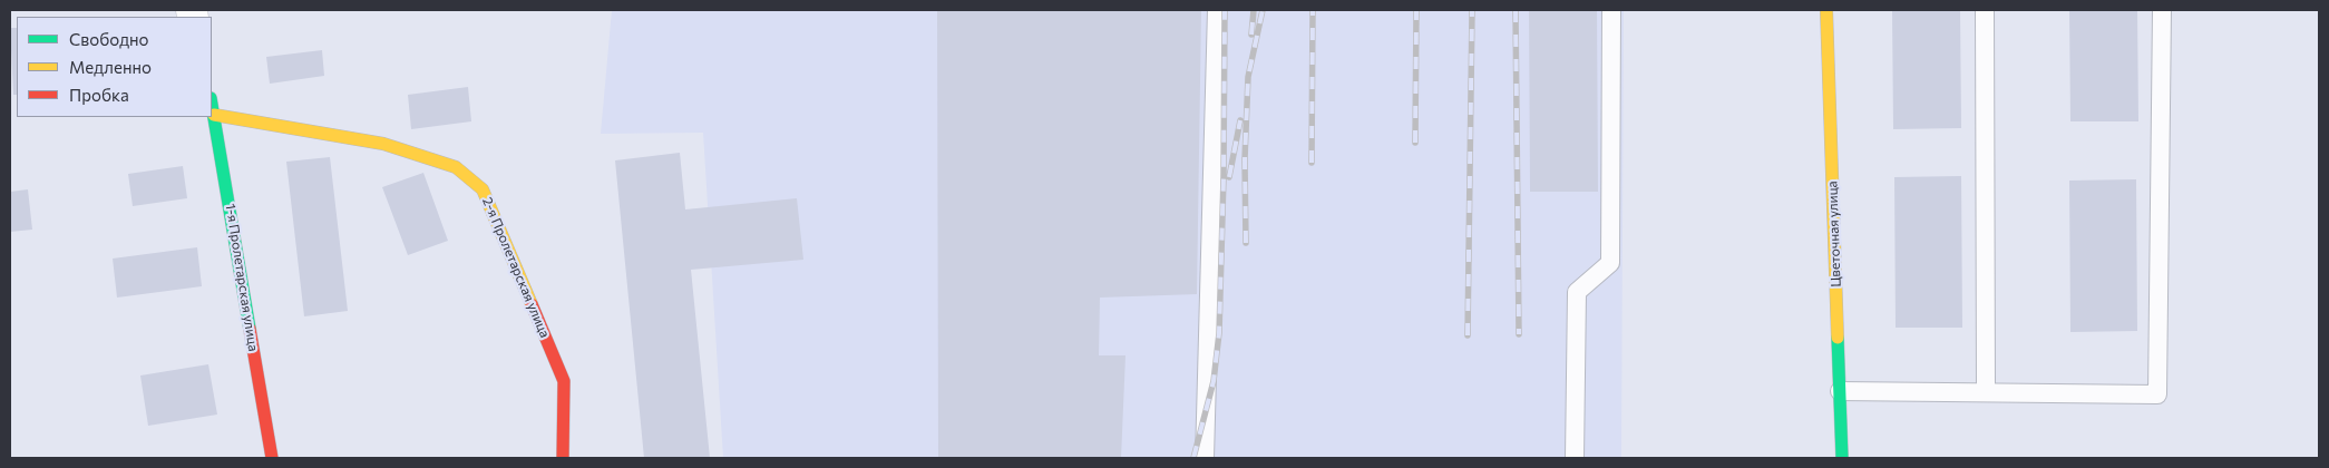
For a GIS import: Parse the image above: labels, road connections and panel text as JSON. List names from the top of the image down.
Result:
{
  "streets": {
    "street": ["Цветочная улица", "2-я Пролетарская улица", "1-я Пролетарская улица"]
  },
  "crossings": [
    ["2-я Пролетарская улица", "1-я Пролетарская улица"]
  ],
  "legend": ["Свободно", "Медленно", "Пробка"]
}
